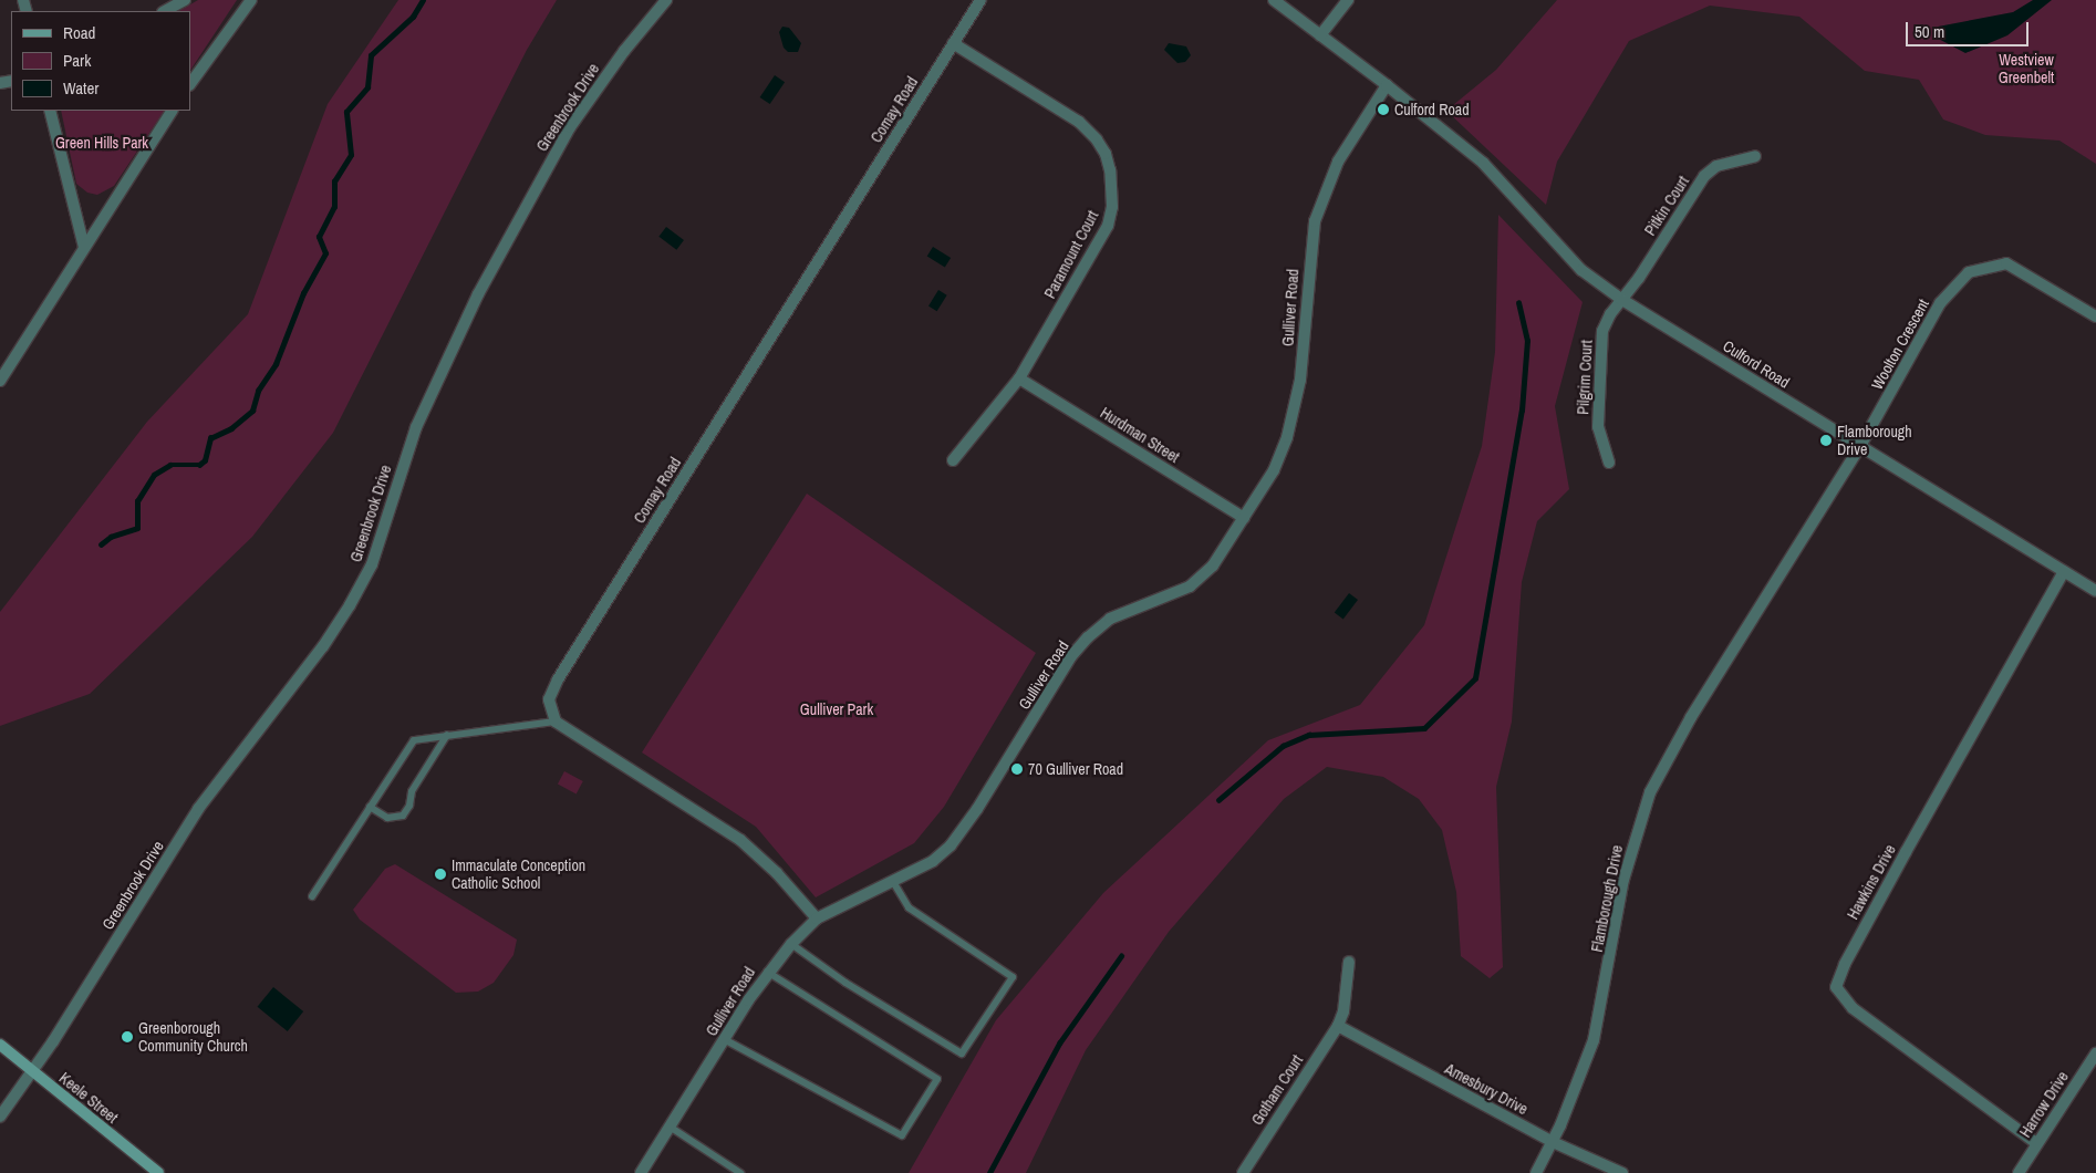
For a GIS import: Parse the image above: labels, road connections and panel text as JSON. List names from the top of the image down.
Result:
{
  "streets": {
    "main road": ["Keele Street"],
    "street": [
      "Greenbrook Drive",
      "Comay Road",
      "Pitkin Court",
      "Paramount Court",
      "Gulliver Road",
      "Woolton Crescent",
      "Culford Road",
      "Pilgrim Court",
      "Hurdman Street",
      "Hawkins Drive",
      "Flamborough Drive",
      "Amesbury Drive",
      "Gotham Court",
      "Harrow Drive"
    ]
  },
  "crossings": [
    ["Greenbrook Drive", "Keele Street"],
    ["Comay Road", "Paramount Court"],
    ["Pitkin Court", "Culford Road"],
    ["Pitkin Court", "Pilgrim Court"],
    ["Paramount Court", "Hurdman Street"],
    ["Gulliver Road", "Culford Road"],
    ["Gulliver Road", "Hurdman Street"],
    ["Woolton Crescent", "Culford Road"],
    ["Woolton Crescent", "Flamborough Drive"],
    ["Culford Road", "Pilgrim Court"],
    ["Culford Road", "Hawkins Drive"],
    ["Culford Road", "Flamborough Drive"],
    ["Hawkins Drive", "Harrow Drive"],
    ["Flamborough Drive", "Amesbury Drive"],
    ["Amesbury Drive", "Gotham Court"]
  ],
  "parks": ["Westview Greenbelt", "Green Hills Park", "Gulliver Park"],
  "places": [
    "Culford Road",
    "Flamborough Drive",
    "70 Gulliver Road",
    "Immaculate Conception Catholic School",
    "Greenborough Community Church"
  ],
  "legend": ["Road", "Park", "Water"],
  "scale_bar": "50 m"
}
